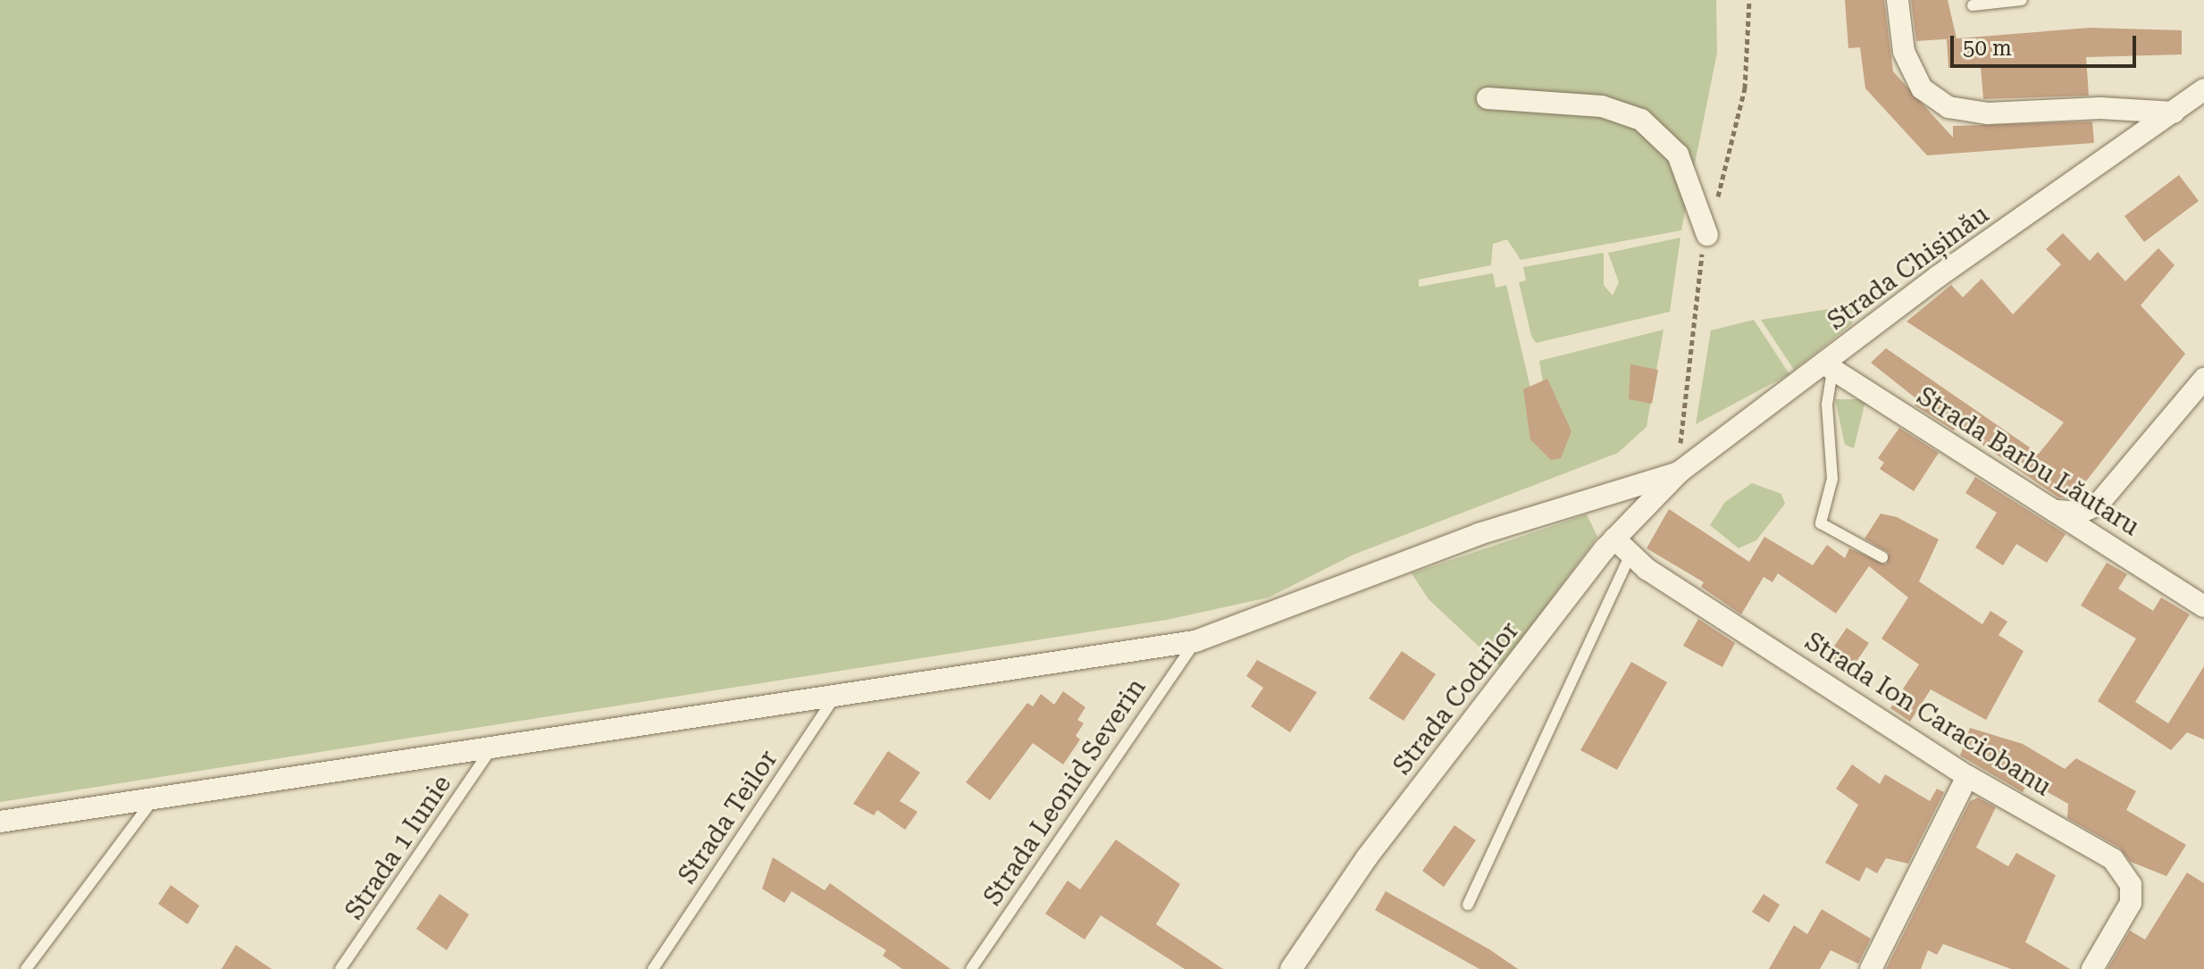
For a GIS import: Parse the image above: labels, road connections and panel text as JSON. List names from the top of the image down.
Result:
{
  "streets": {
    "street": [
      "Strada Chișinău",
      "Strada Barbu Lăutaru",
      "Strada Codrilor",
      "Strada Ion Caraciobanu"
    ],
    "lane": ["Strada Leonid Severin", "Strada Teilor", "Strada 1 Iunie"]
  },
  "crossings": [
    ["Strada Chișinău", "Strada Barbu Lăutaru"],
    ["Strada Chișinău", "Strada Codrilor"],
    ["Strada Codrilor", "Strada Ion Caraciobanu"]
  ],
  "scale_bar": "50 m"
}
